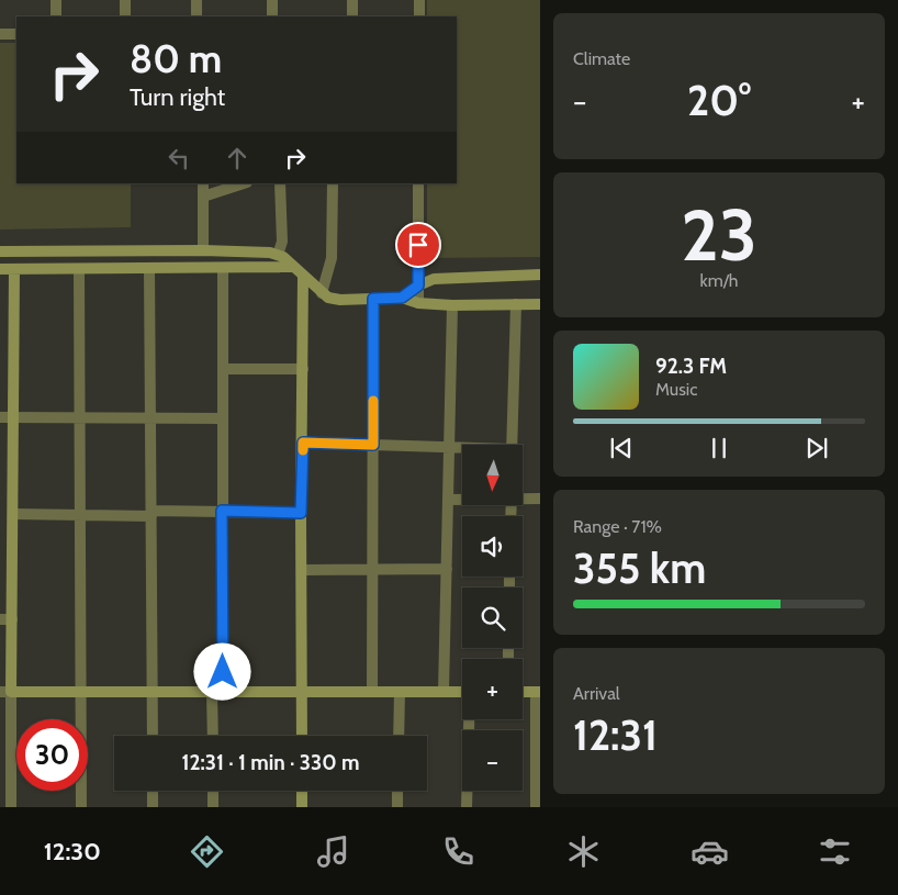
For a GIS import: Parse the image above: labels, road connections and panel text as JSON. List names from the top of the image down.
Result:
{
  "north": "bottom",
  "page": {
    "tile": [
      "Climate",
      ["23", "km/h"],
      ["Range · 71%", "355 km"],
      ["Arrival", "12:31"]
    ],
    "turn": ["80 m", "Turn right"],
    "heat": ["−", "20°", "+"],
    "song": ["92.3 FM", "Music"],
    "map_buttons": ["+", "−"],
    "limit": "30",
    "trip": "12:31 · 1 min · 330 m",
    "tabs": "12:30"
  }
}
